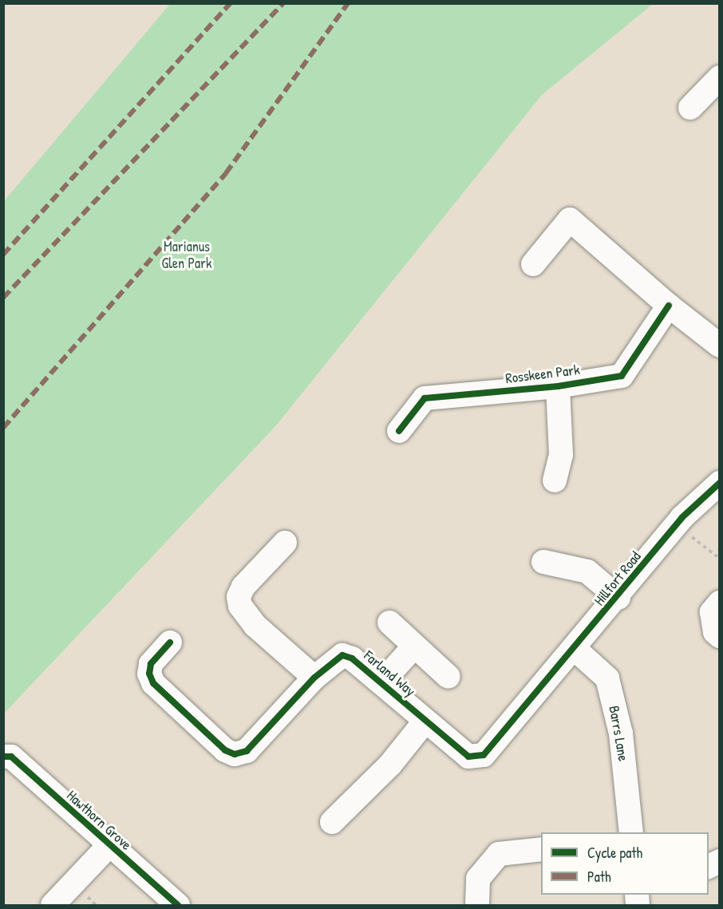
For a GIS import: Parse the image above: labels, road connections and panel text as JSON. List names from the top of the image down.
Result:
{
  "streets": {
    "street": [
      "Rosskeen Park",
      "Hillfort Road",
      "Farland Way",
      "Barrs Lane",
      "Hawthorn Grove"
    ]
  },
  "crossings": [
    ["Hillfort Road", "Farland Way"],
    ["Hillfort Road", "Barrs Lane"],
    ["Farland Way", "Barrs Lane"]
  ],
  "parks": ["Marianus Glen Park"],
  "legend": ["Cycle path", "Path"]
}
